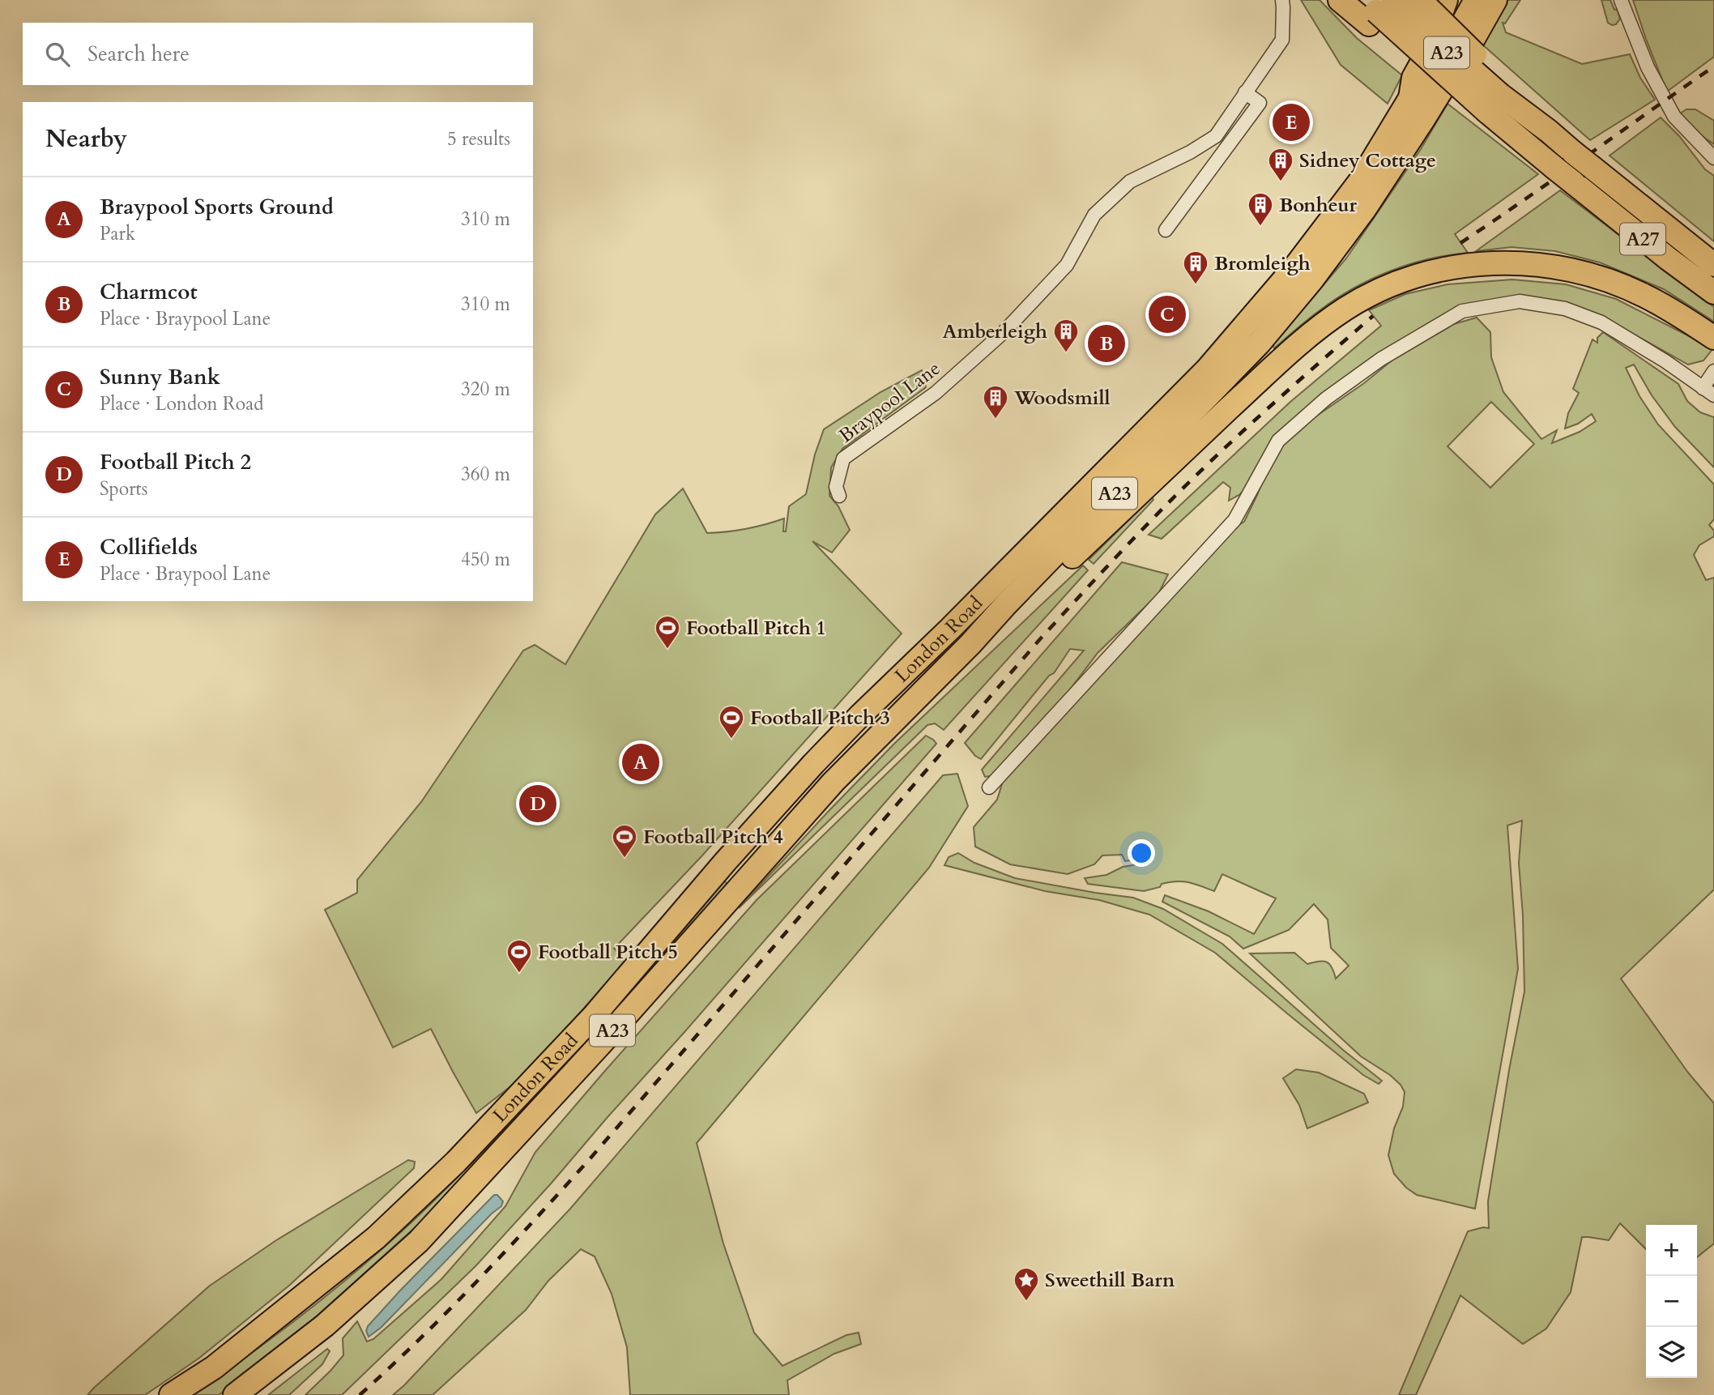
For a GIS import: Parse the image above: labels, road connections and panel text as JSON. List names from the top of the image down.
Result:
{
  "streets": {
    "highway": ["A23", "A27", "London Road"],
    "street": ["Braypool Lane"]
  },
  "places": {
    "building": [
      "Sidney Cottage",
      "Bonheur",
      "Bromleigh",
      "Amberleigh",
      "Woodsmill"
    ],
    "sports": [
      "Football Pitch 1",
      "Football Pitch 3",
      "Football Pitch 4",
      "Football Pitch 5"
    ],
    "place": ["Sweethill Barn"]
  },
  "page": {
    "search": "Search here",
    "pins": [
      "E",
      "C",
      "B",
      "A",
      "D"
    ],
    "heading": ["Nearby", "5 results"],
    "list": [
      {
        "mark": "A",
        "name": "Braypool Sports Ground",
        "note": "Park",
        "value": "310 m"
      },
      {
        "mark": "B",
        "name": "Charmcot",
        "note": "Place · Braypool Lane",
        "value": "310 m"
      },
      {
        "mark": "C",
        "name": "Sunny Bank",
        "note": "Place · London Road",
        "value": "320 m"
      },
      {
        "mark": "D",
        "name": "Football Pitch 2",
        "note": "Sports",
        "value": "360 m"
      },
      {
        "mark": "E",
        "name": "Collifields",
        "note": "Place · Braypool Lane",
        "value": "450 m"
      }
    ],
    "map_buttons": ["+", "−"]
  }
}
